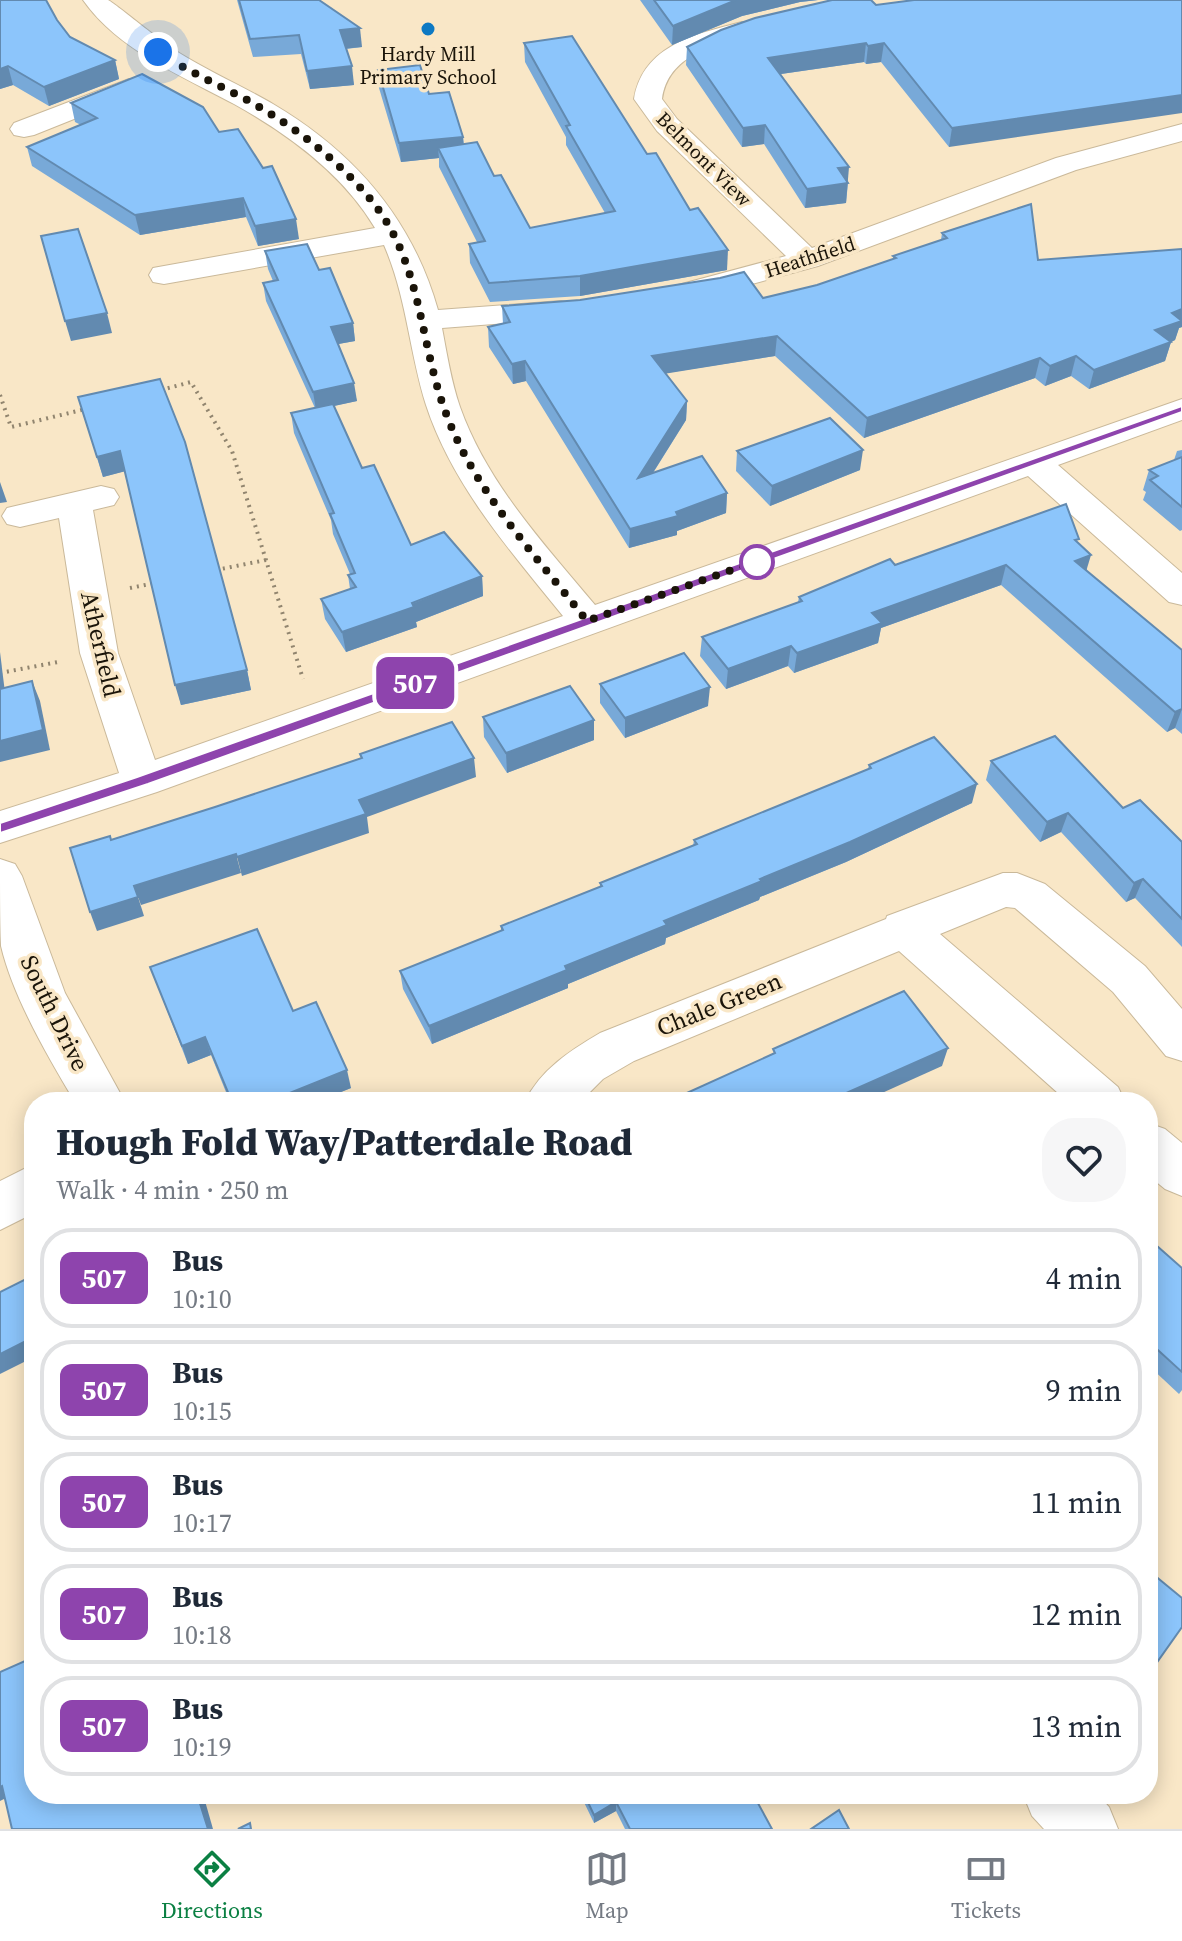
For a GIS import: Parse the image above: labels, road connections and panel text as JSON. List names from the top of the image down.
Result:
{
  "streets": {
    "street": [
      "Belmont View",
      "Heathfield",
      "Atherfield",
      "Chale Green",
      "South Drive"
    ]
  },
  "crossings": [
    ["Belmont View", "Heathfield"]
  ],
  "places": ["Hardy Mill Primary School"],
  "lines": ["bus line 507"],
  "page": {
    "on_map": "507",
    "heading": ["Hough Fold Way/Patterdale Road", "Walk · 4 min · 250 m"],
    "list": [
      {
        "mark": "507",
        "name": "Bus",
        "note": "10:10",
        "value": "4 min"
      },
      {
        "mark": "507",
        "name": "Bus",
        "note": "10:15",
        "value": "9 min"
      },
      {
        "mark": "507",
        "name": "Bus",
        "note": "10:17",
        "value": "11 min"
      },
      {
        "mark": "507",
        "name": "Bus",
        "note": "10:18",
        "value": "12 min"
      },
      {
        "mark": "507",
        "name": "Bus",
        "note": "10:19",
        "value": "13 min"
      }
    ],
    "tabs": ["Directions", "Map", "Tickets"]
  }
}
